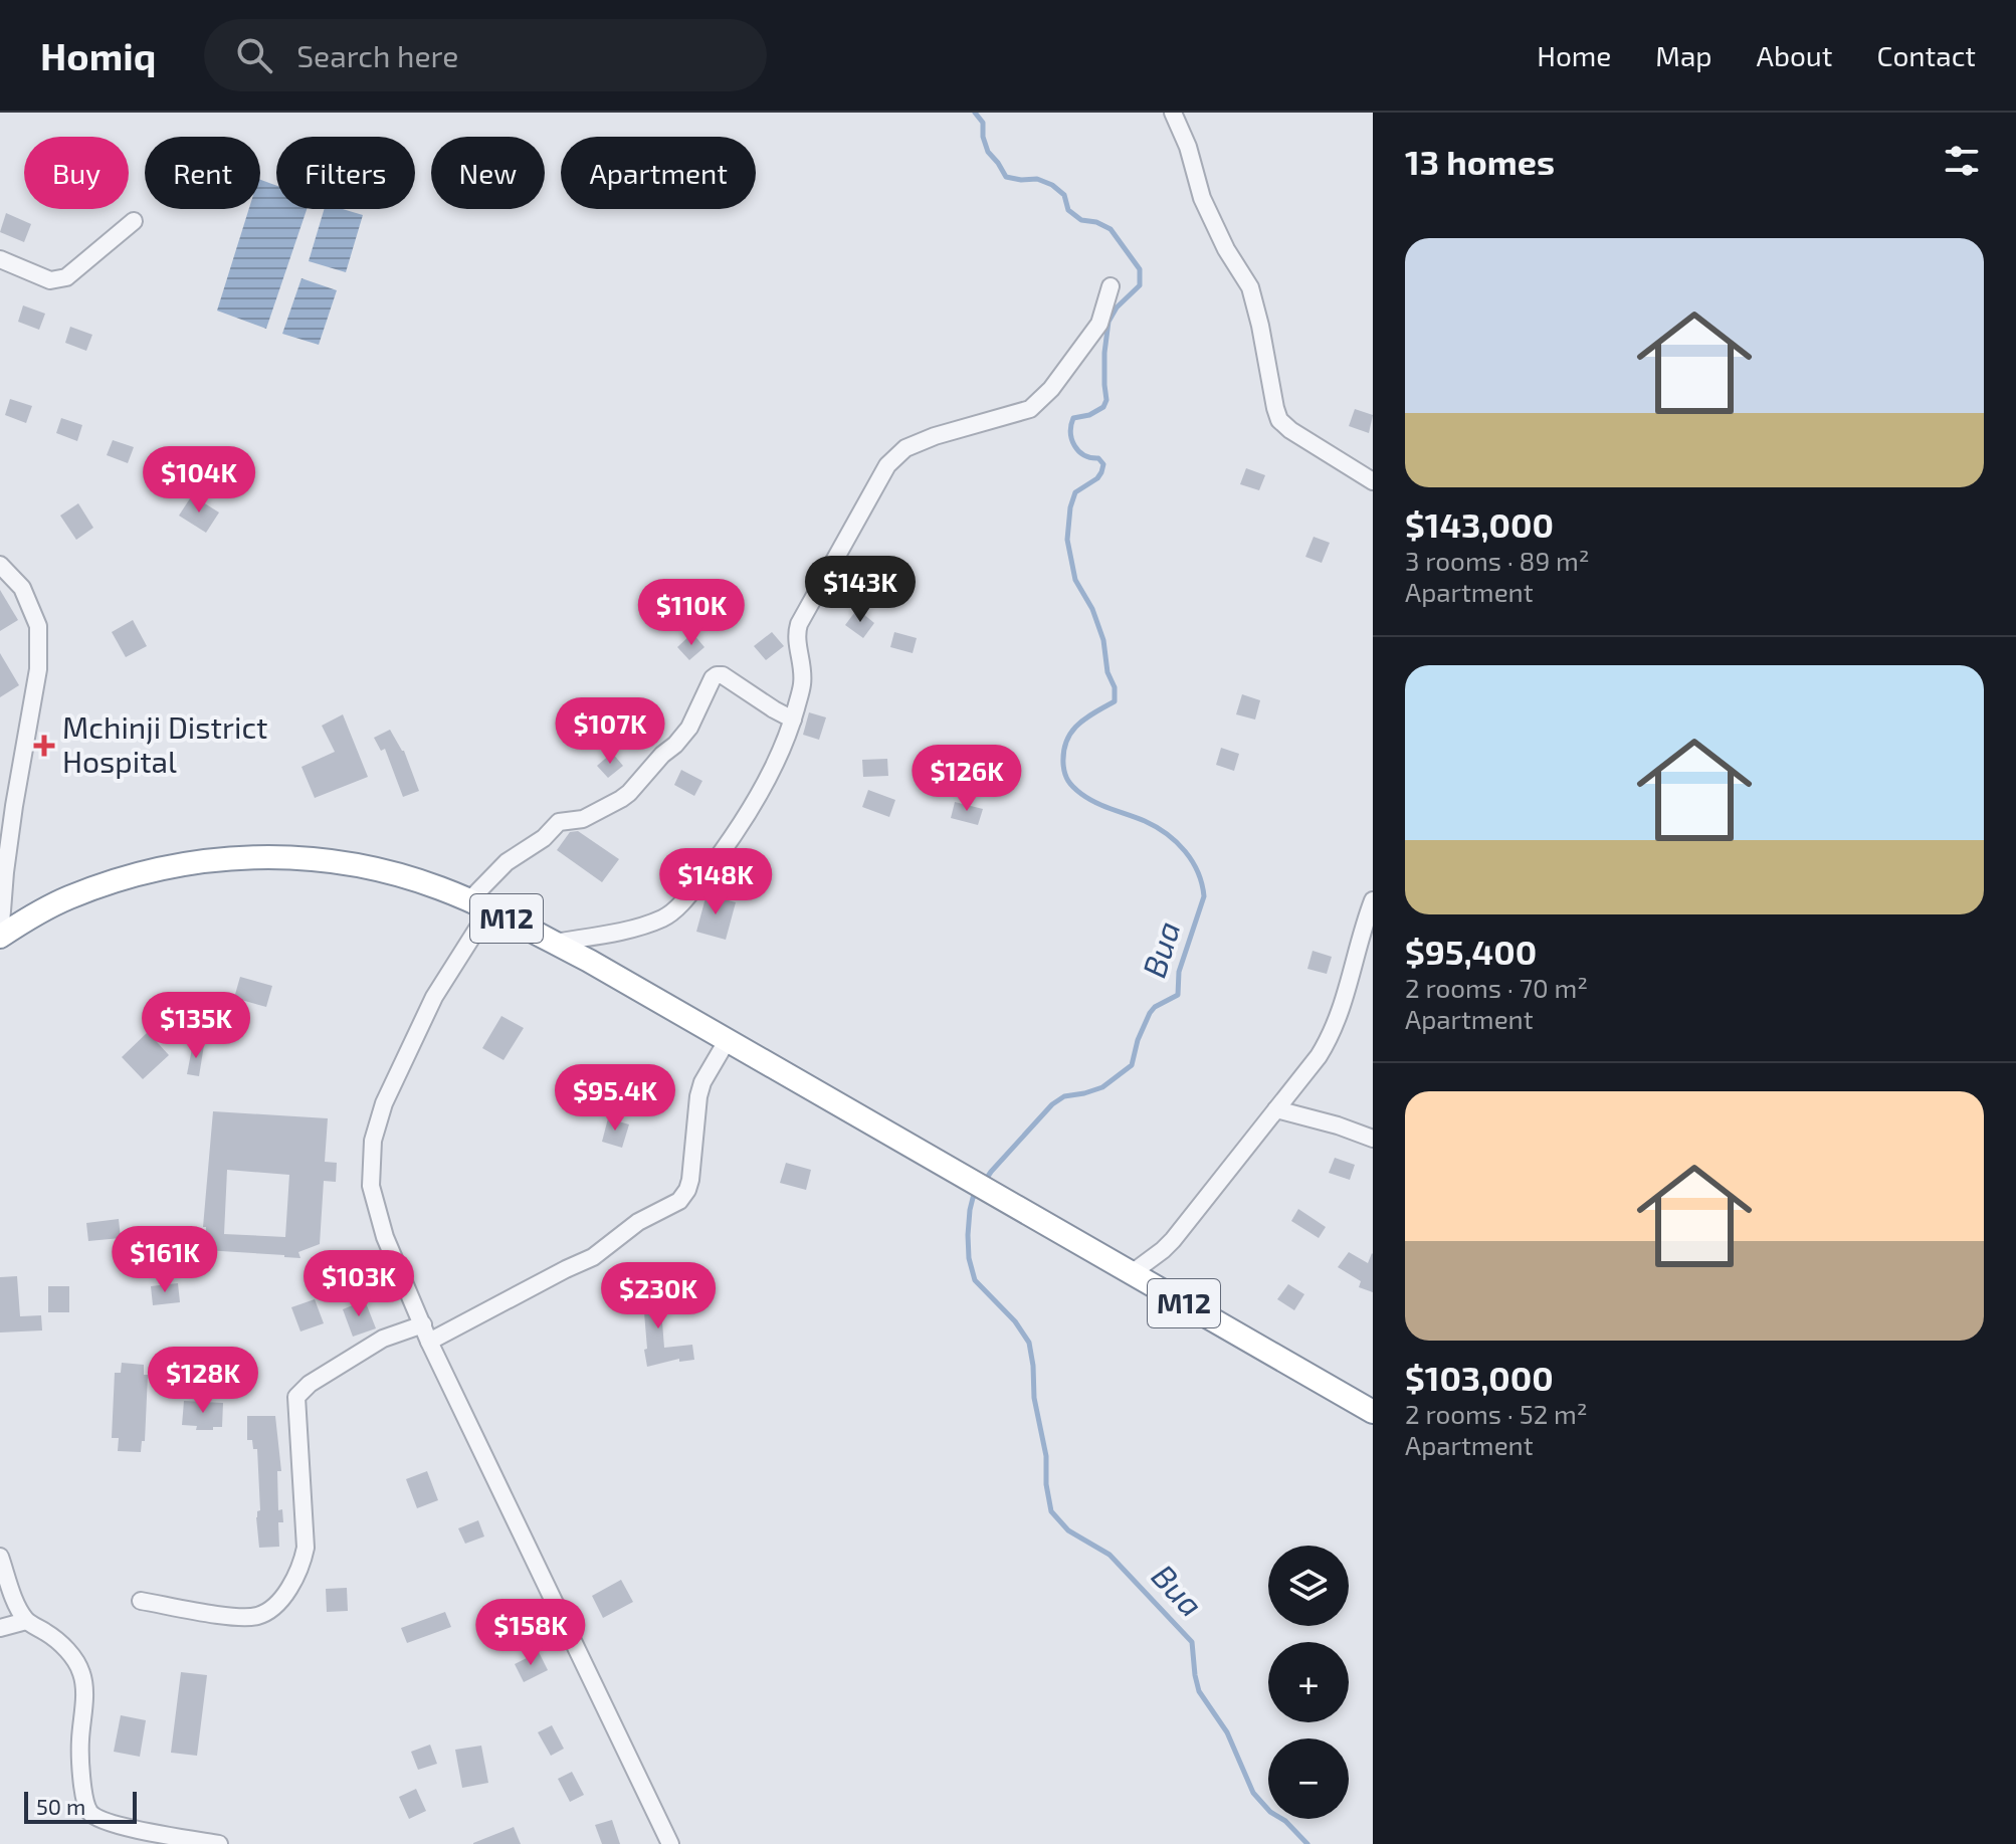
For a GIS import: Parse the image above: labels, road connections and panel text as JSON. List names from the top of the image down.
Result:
{
  "streets": {
    "highway": ["M12"]
  },
  "water": ["Bua"],
  "places": {
    "health": ["Mchinji District Hospital"]
  },
  "scale_bar": "50 m",
  "page": {
    "header": "Homiq",
    "search": "Search here",
    "nav": [
      "Home",
      "Map",
      "About",
      "Contact"
    ],
    "heading": "13 homes",
    "chip": [
      "Buy",
      "Rent",
      "Filters",
      "New",
      "Apartment"
    ],
    "list": [
      {
        "name": "$143,000",
        "note": "3 rooms · 89 m² · Apartment"
      },
      {
        "name": "$95,400",
        "note": "2 rooms · 70 m² · Apartment"
      },
      {
        "name": "$103,000",
        "note": "2 rooms · 52 m² · Apartment"
      }
    ],
    "price": [
      "$104K",
      "$143K",
      "$110K",
      "$107K",
      "$126K",
      "$148K",
      "$135K",
      "$95.4K",
      "$161K",
      "$103K",
      "$230K",
      "$128K",
      "$158K"
    ],
    "map_buttons": ["+", "−"],
    "scale": "50 m"
  }
}
